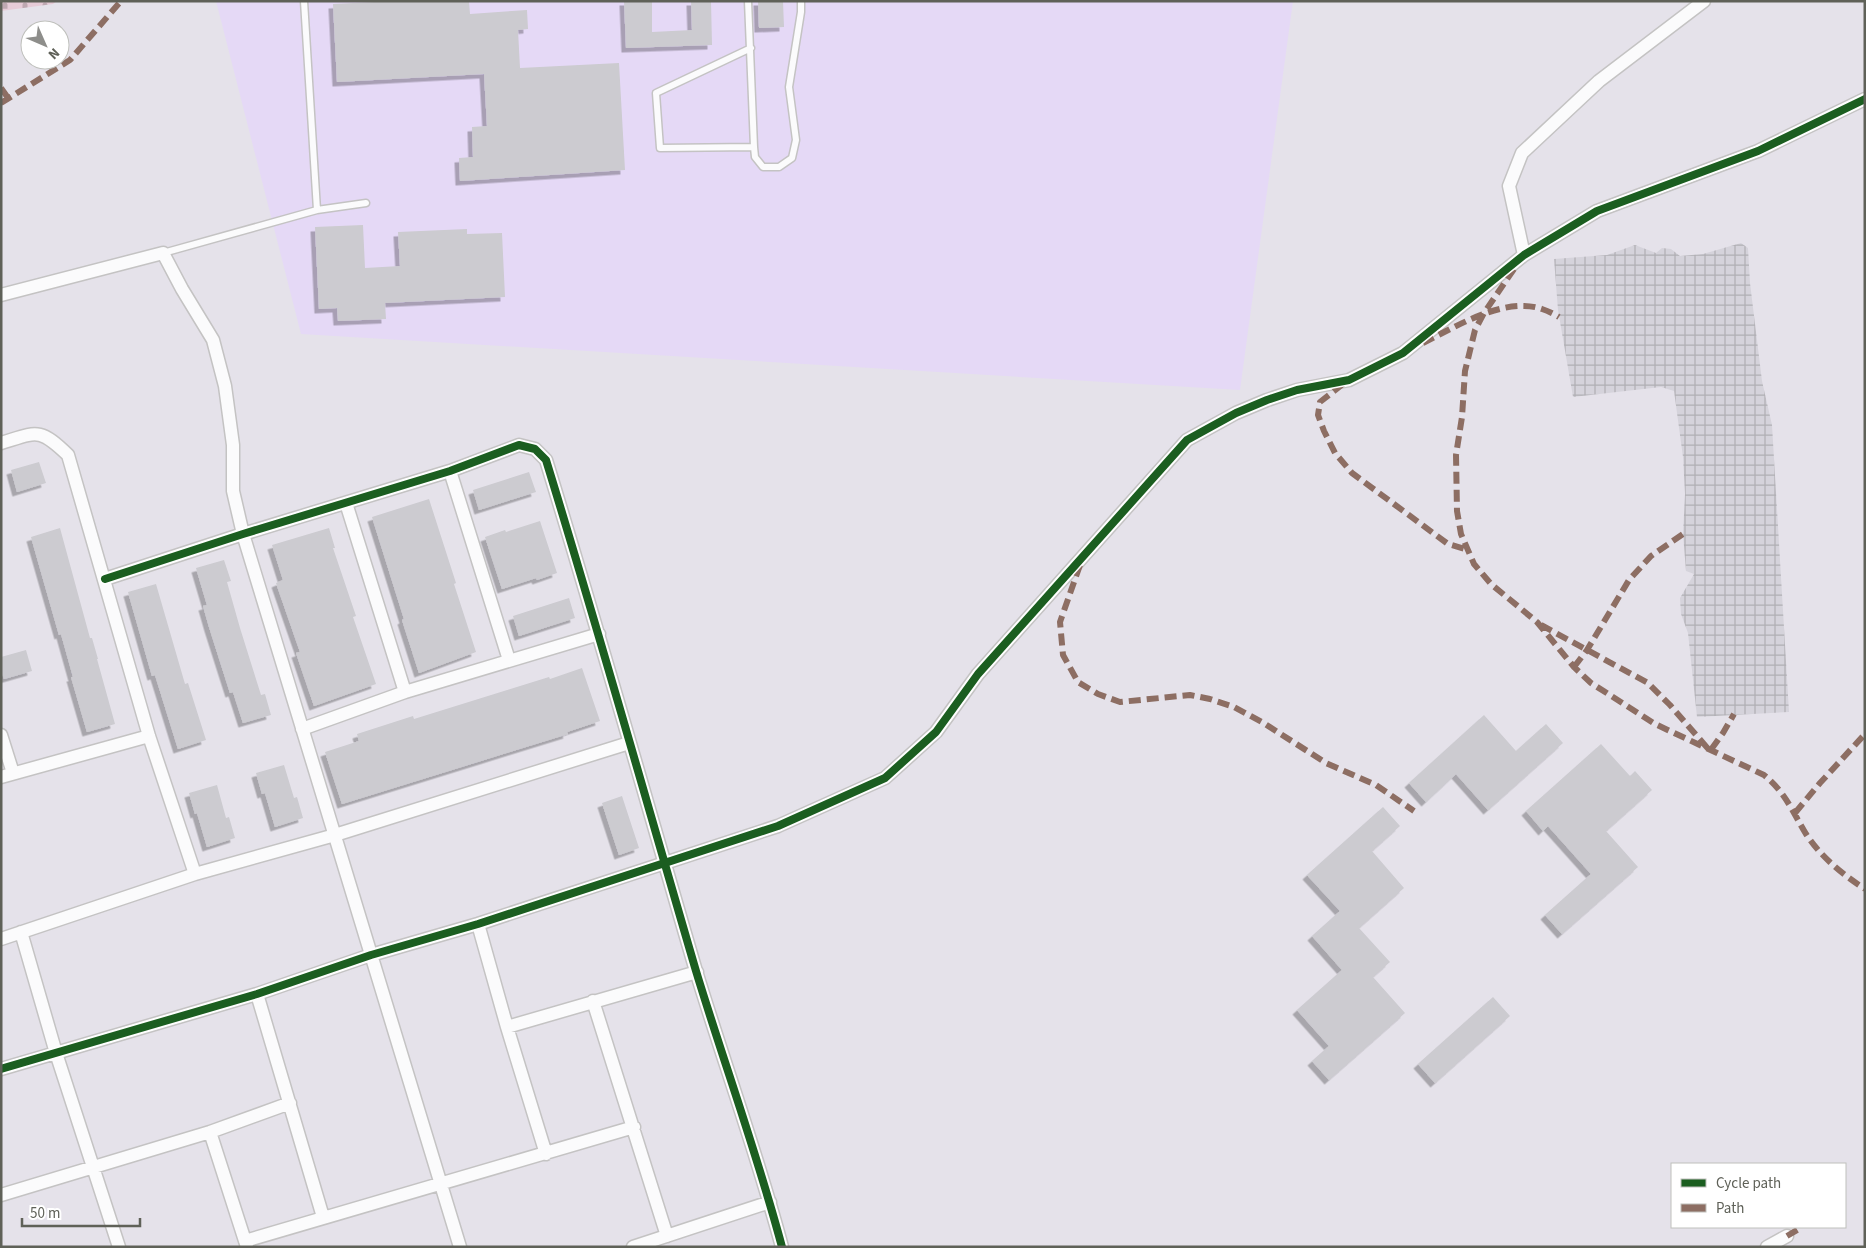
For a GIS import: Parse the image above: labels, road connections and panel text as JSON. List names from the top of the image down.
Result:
{
  "legend": ["Cycle path", "Path"],
  "scale_bar": "50 m",
  "north": "bottom right"
}
